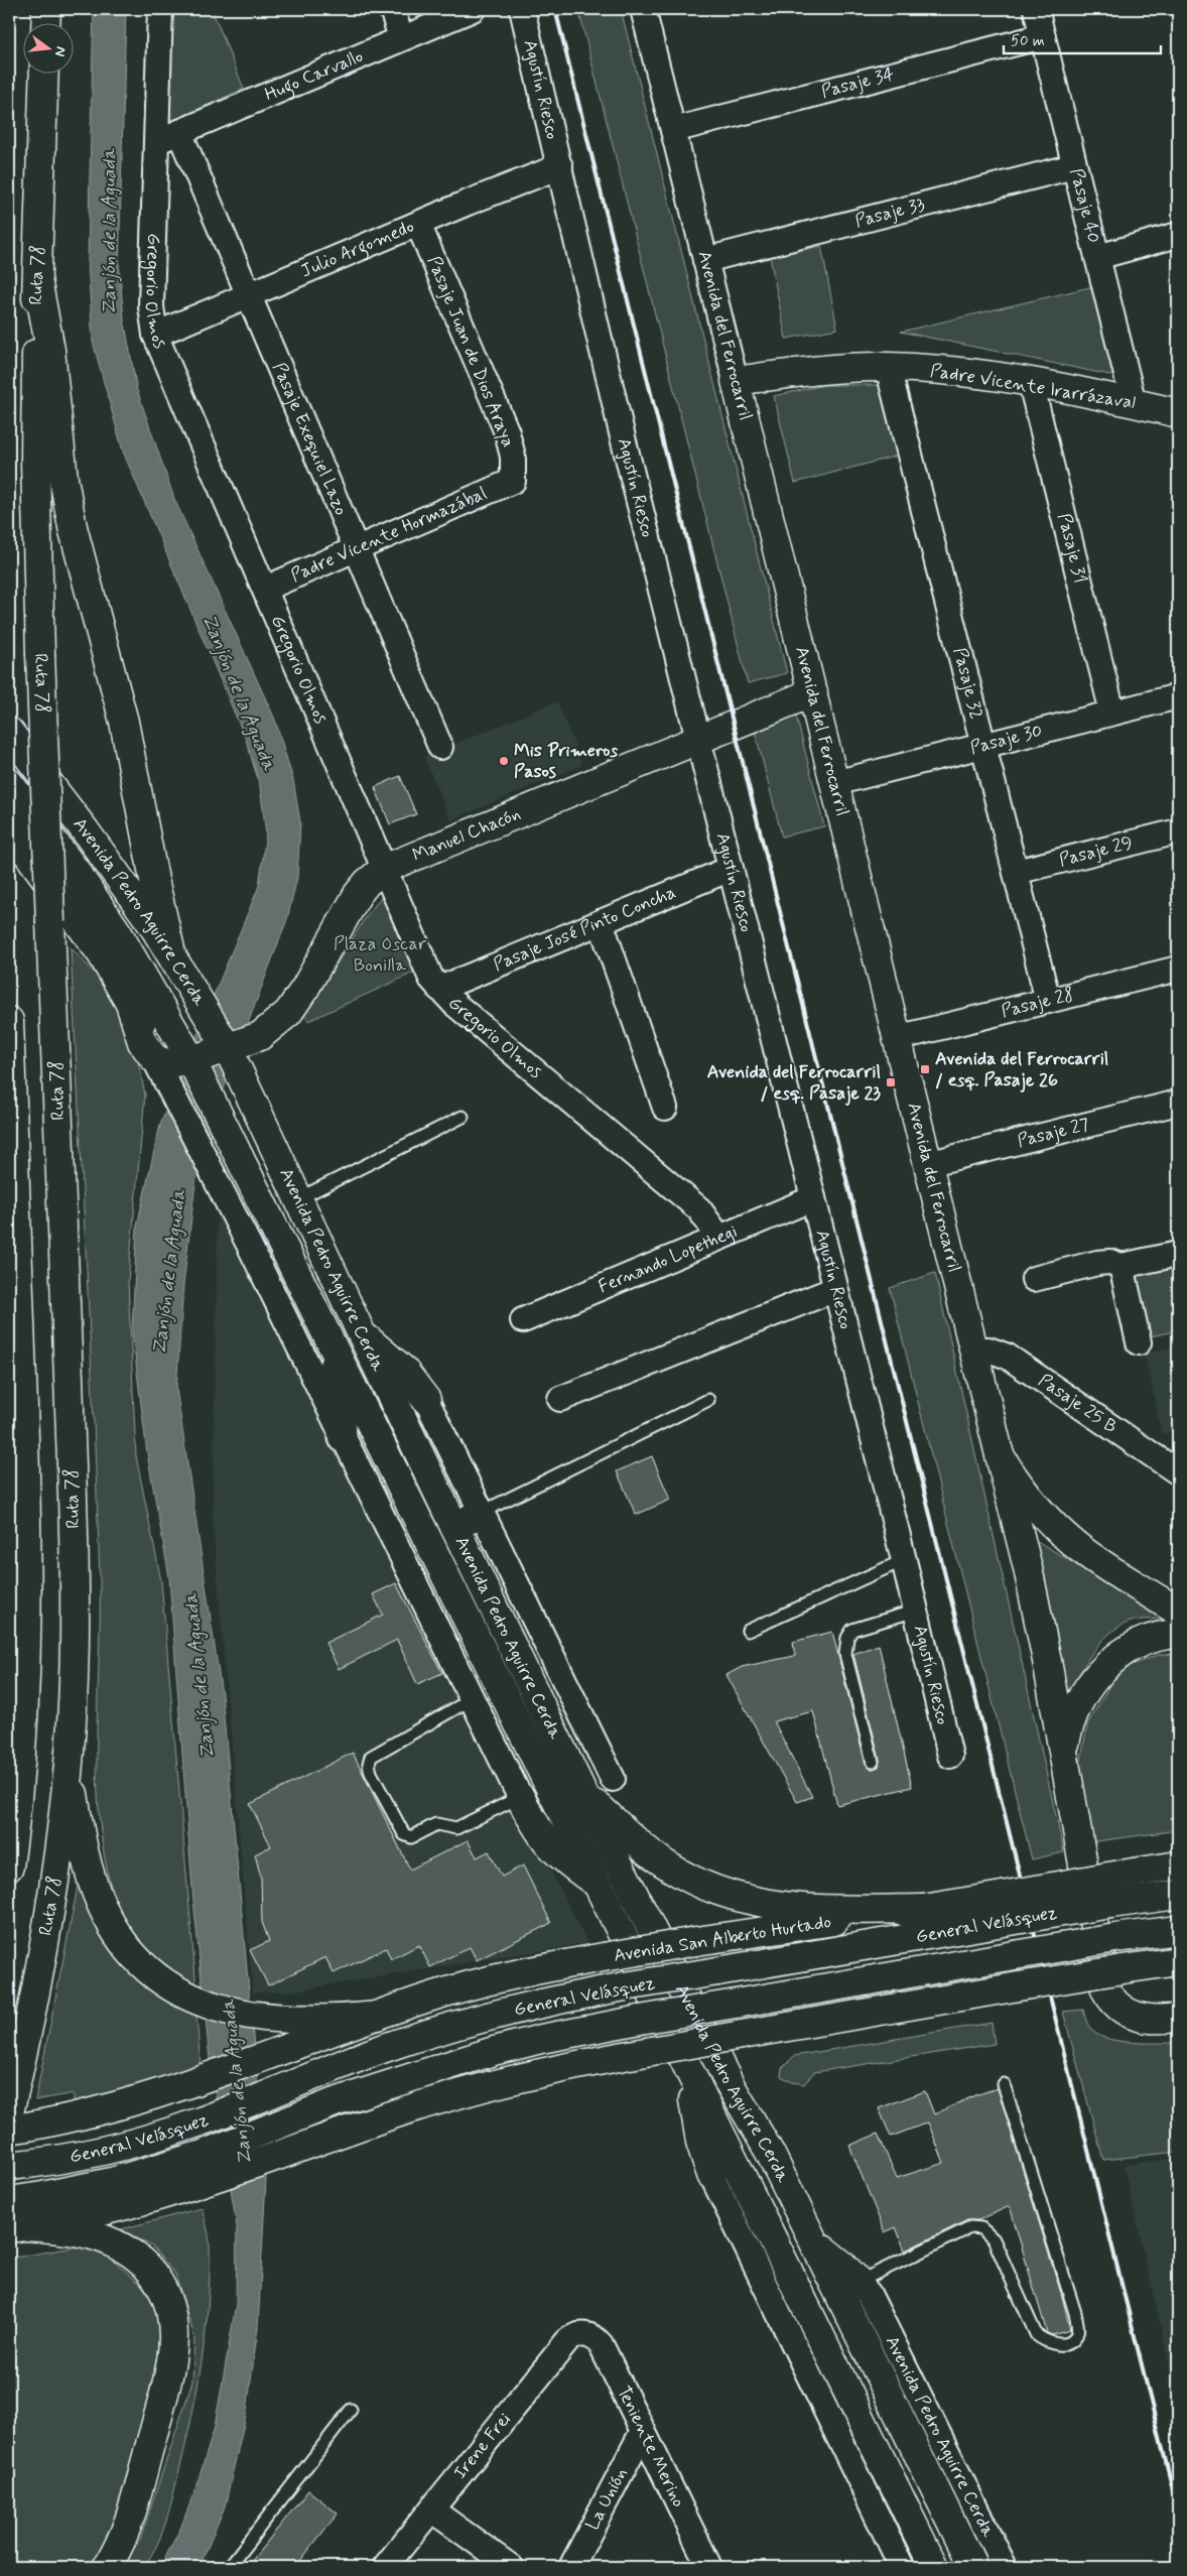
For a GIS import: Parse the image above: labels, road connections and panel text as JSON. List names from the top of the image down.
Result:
{
  "streets": {
    "main road": [
      "Ruta 78",
      "Avenida del Ferrocarril",
      "Padre Vicente Irarrázaval",
      "Manuel Chacón",
      "Avenida Pedro Aguirre Cerda",
      "General Velásquez",
      "Avenida San Alberto Hurtado"
    ],
    "street": [
      "Hugo Carvallo",
      "Pasaje 34",
      "Agustín Riesco",
      "Pasaje 40",
      "Pasaje 33",
      "Julio Argomedo",
      "Gregorio Olmos",
      "Pasaje Juan de Dios Araya",
      "Pasaje Exequiel Lazo",
      "Padre Vicente Hormazábal",
      "Pasaje 31",
      "Pasaje 32",
      "Pasaje 30",
      "Pasaje 29",
      "Pasaje José Pinto Concha",
      "Pasaje 28",
      "Pasaje 27",
      "Fernando Lopethegi",
      "Pasaje 25 B",
      "Teniente Merino",
      "Irene Frei",
      "La Unión"
    ]
  },
  "crossings": [
    ["Hugo Carvallo", "Gregorio Olmos"],
    ["Hugo Carvallo", "Pasaje Exequiel Lazo"],
    ["Pasaje 34", "Pasaje 40"],
    ["Pasaje 34", "Avenida del Ferrocarril"],
    ["Agustín Riesco", "Julio Argomedo"],
    ["Agustín Riesco", "Manuel Chacón"],
    ["Agustín Riesco", "Pasaje José Pinto Concha"],
    ["Agustín Riesco", "Fernando Lopethegi"],
    ["Pasaje 40", "Pasaje 33"],
    ["Pasaje 40", "Padre Vicente Irarrázaval"],
    ["Pasaje 33", "Avenida del Ferrocarril"],
    ["Julio Argomedo", "Gregorio Olmos"],
    ["Julio Argomedo", "Pasaje Juan de Dios Araya"],
    ["Julio Argomedo", "Pasaje Exequiel Lazo"],
    ["Gregorio Olmos", "Padre Vicente Hormazábal"],
    ["Gregorio Olmos", "Manuel Chacón"],
    ["Gregorio Olmos", "Pasaje José Pinto Concha"],
    ["Gregorio Olmos", "Fernando Lopethegi"],
    ["Avenida del Ferrocarril", "Padre Vicente Irarrázaval"],
    ["Avenida del Ferrocarril", "Pasaje 30"],
    ["Avenida del Ferrocarril", "Manuel Chacón"],
    ["Avenida del Ferrocarril", "Pasaje 28"],
    ["Avenida del Ferrocarril", "Pasaje 27"],
    ["Avenida del Ferrocarril", "Pasaje 25 B"],
    ["Pasaje Juan de Dios Araya", "Padre Vicente Hormazábal"],
    ["Padre Vicente Irarrázaval", "Pasaje 31"],
    ["Padre Vicente Irarrázaval", "Pasaje 32"],
    ["Pasaje Exequiel Lazo", "Padre Vicente Hormazábal"],
    ["Pasaje 31", "Pasaje 30"],
    ["Pasaje 32", "Pasaje 30"],
    ["Pasaje 32", "Pasaje 29"],
    ["Pasaje 32", "Pasaje 28"],
    ["Manuel Chacón", "Avenida Pedro Aguirre Cerda"],
    ["General Velásquez", "Avenida San Alberto Hurtado"],
    ["Teniente Merino", "Irene Frei"],
    ["Teniente Merino", "La Unión"]
  ],
  "water": ["Zanjón de la Aguada"],
  "parks": ["Plaza Oscar Bonilla"],
  "places": {
    "other": ["Mis Primeros Pasos"],
    "transit": ["Avenida del Ferrocarril / esq. Pasaje 26", "Avenida del Ferrocarril / esq. Pasaje 23"]
  },
  "scale_bar": "50 m",
  "north": "right"
}
